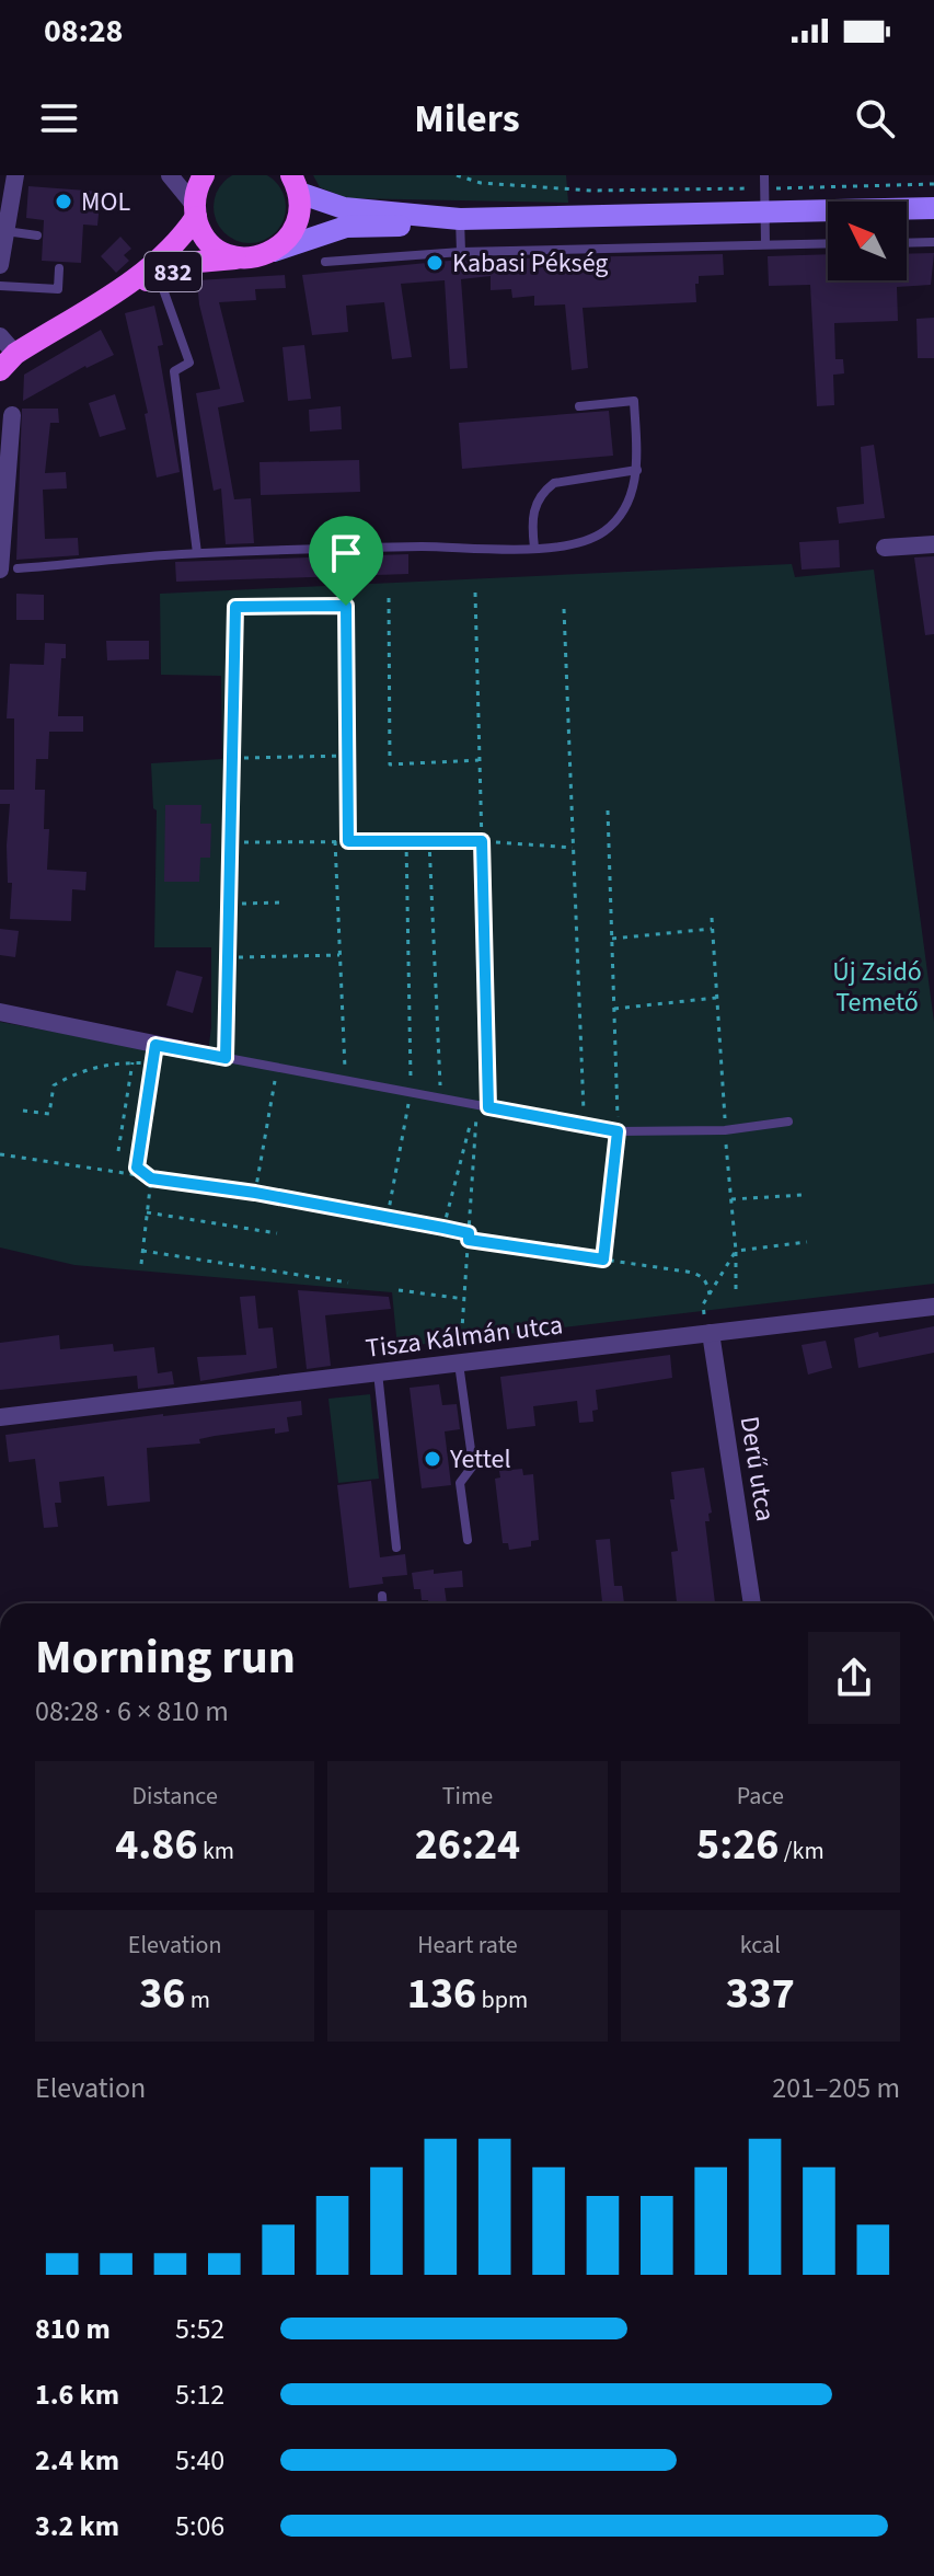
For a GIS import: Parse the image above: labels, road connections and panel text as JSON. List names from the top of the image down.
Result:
{
  "streets": {
    "main road": ["832"],
    "street": ["Tisza Kálmán utca", "Derű utca"]
  },
  "crossings": [
    ["Tisza Kálmán utca", "Derű utca"]
  ],
  "parks": ["Új Zsidó Temető"],
  "places": ["MOL", "Kabasi Pékség", "Yettel"],
  "north": "top left",
  "page": {
    "status": "08:28",
    "header": "Milers",
    "heading": ["Morning run", "08:28 · 6 × 810 m"],
    "stats": [
      ["Distance", "4.86 km"],
      ["Time", "26:24"],
      ["Pace", "5:26 /km"],
      ["Elevation", "36 m"],
      ["Heart rate", "136 bpm"],
      ["kcal", "337"]
    ],
    "chart": ["Elevation", "201–205 m"],
    "list": [
      {
        "name": "810 m",
        "note": "5:52"
      },
      {
        "name": "1.6 km",
        "note": "5:12"
      },
      {
        "name": "2.4 km",
        "note": "5:40"
      },
      {
        "name": "3.2 km",
        "note": "5:06"
      }
    ]
  }
}
